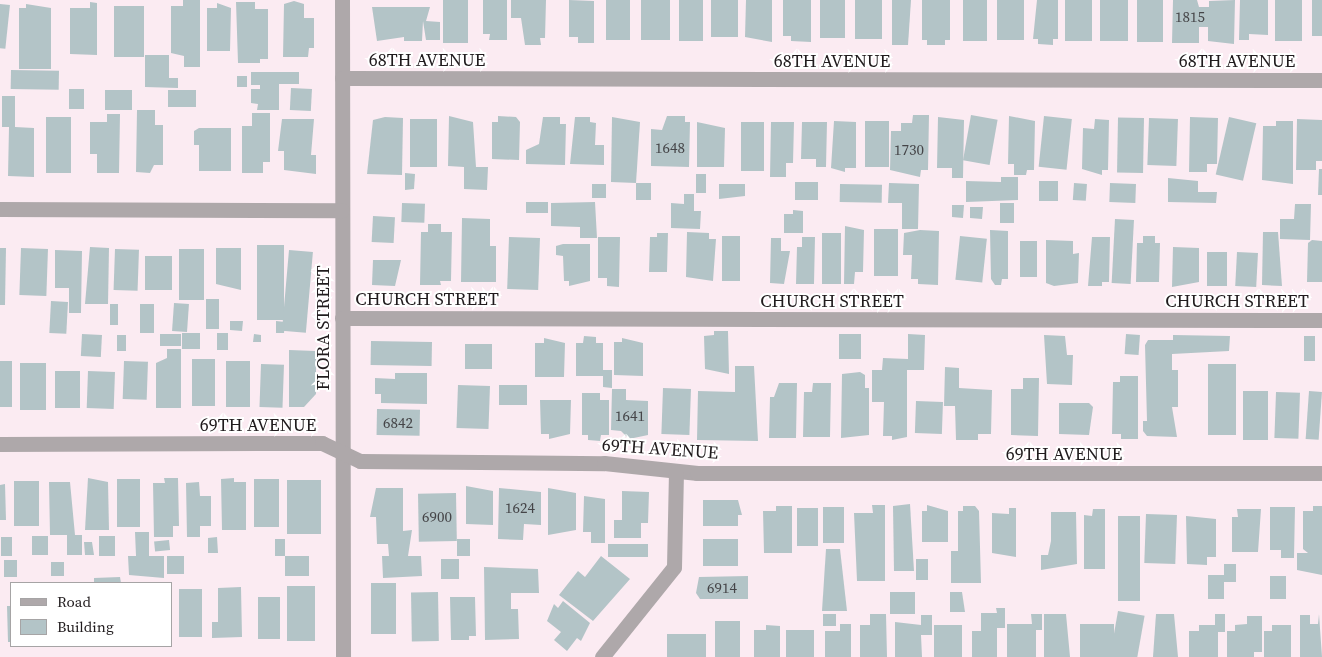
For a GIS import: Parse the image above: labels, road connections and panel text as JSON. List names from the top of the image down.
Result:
{
  "streets": {
    "street": [
      "68TH AVENUE",
      "CHURCH STREET",
      "FLORA STREET",
      "69TH AVENUE"
    ]
  },
  "crossings": [
    ["68TH AVENUE", "FLORA STREET"],
    ["CHURCH STREET", "FLORA STREET"],
    ["FLORA STREET", "69TH AVENUE"]
  ],
  "house_numbers": [
    "1815",
    "1648",
    "1730",
    "1641",
    "6842",
    "1624",
    "6900",
    "6914"
  ],
  "legend": ["Road", "Building"]
}
